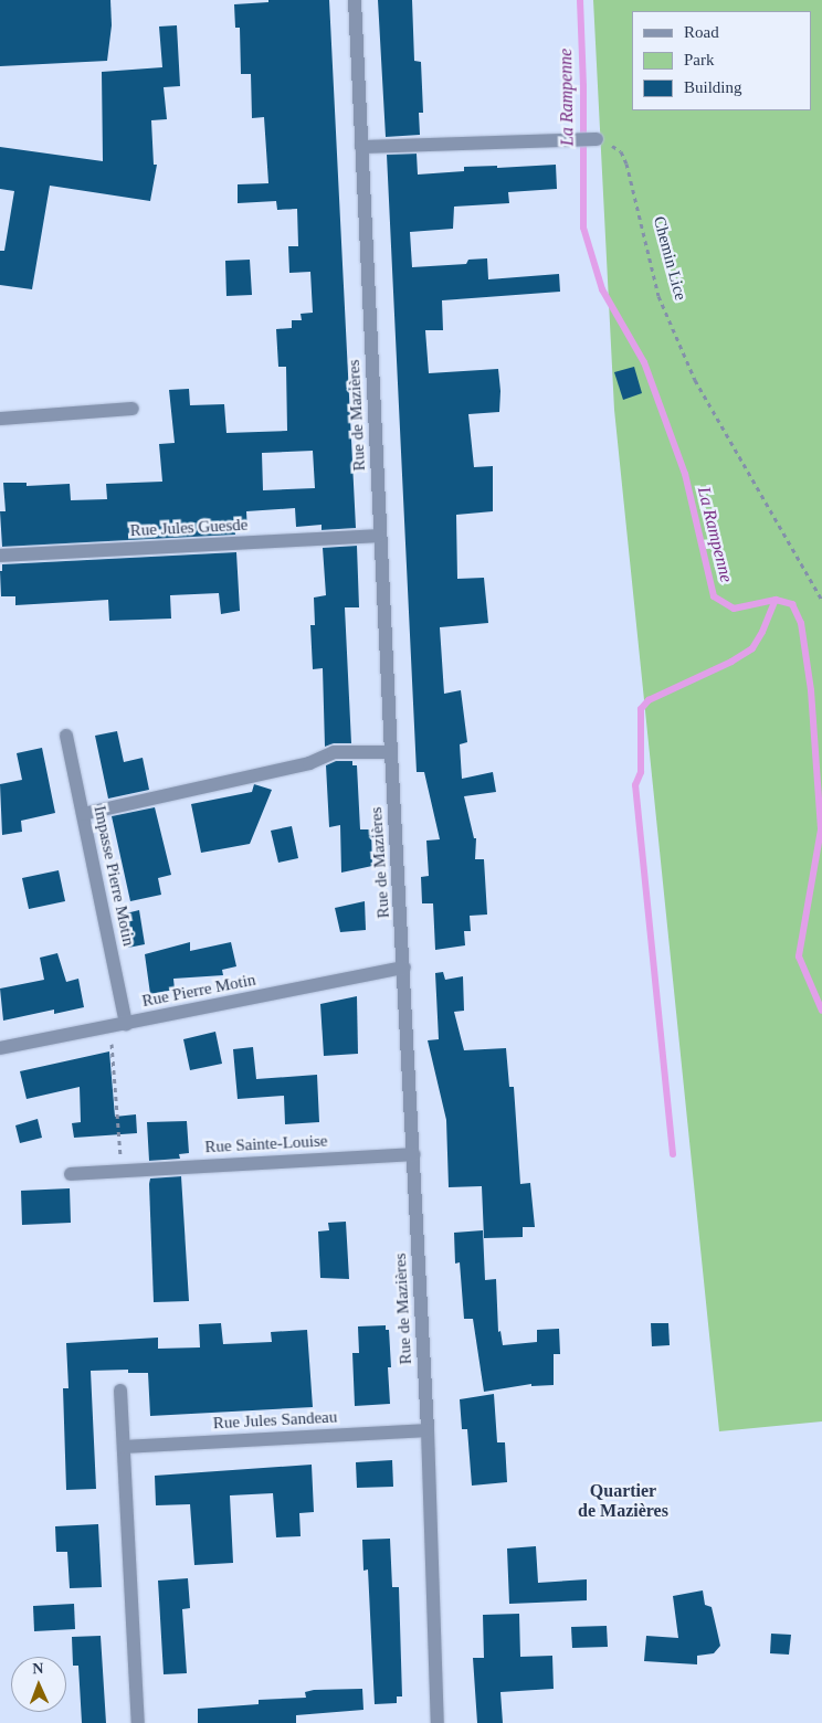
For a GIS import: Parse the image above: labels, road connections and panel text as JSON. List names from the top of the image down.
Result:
{
  "streets": {
    "street": [
      "Rue de Mazières",
      "Rue Jules Guesde",
      "Impasse Pierre Motin",
      "Rue Pierre Motin",
      "Rue Sainte-Louise",
      "Rue Jules Sandeau"
    ],
    "path": ["Chemin Lice"]
  },
  "crossings": [
    ["Rue de Mazières", "Rue Jules Guesde"],
    ["Rue de Mazières", "Rue Pierre Motin"],
    ["Rue de Mazières", "Rue Sainte-Louise"],
    ["Rue de Mazières", "Rue Jules Sandeau"],
    ["Impasse Pierre Motin", "Rue Pierre Motin"]
  ],
  "districts": ["Quartier de Mazières"],
  "water": ["La Rampenne"],
  "legend": ["Road", "Park", "Building"],
  "north": "top"
}
